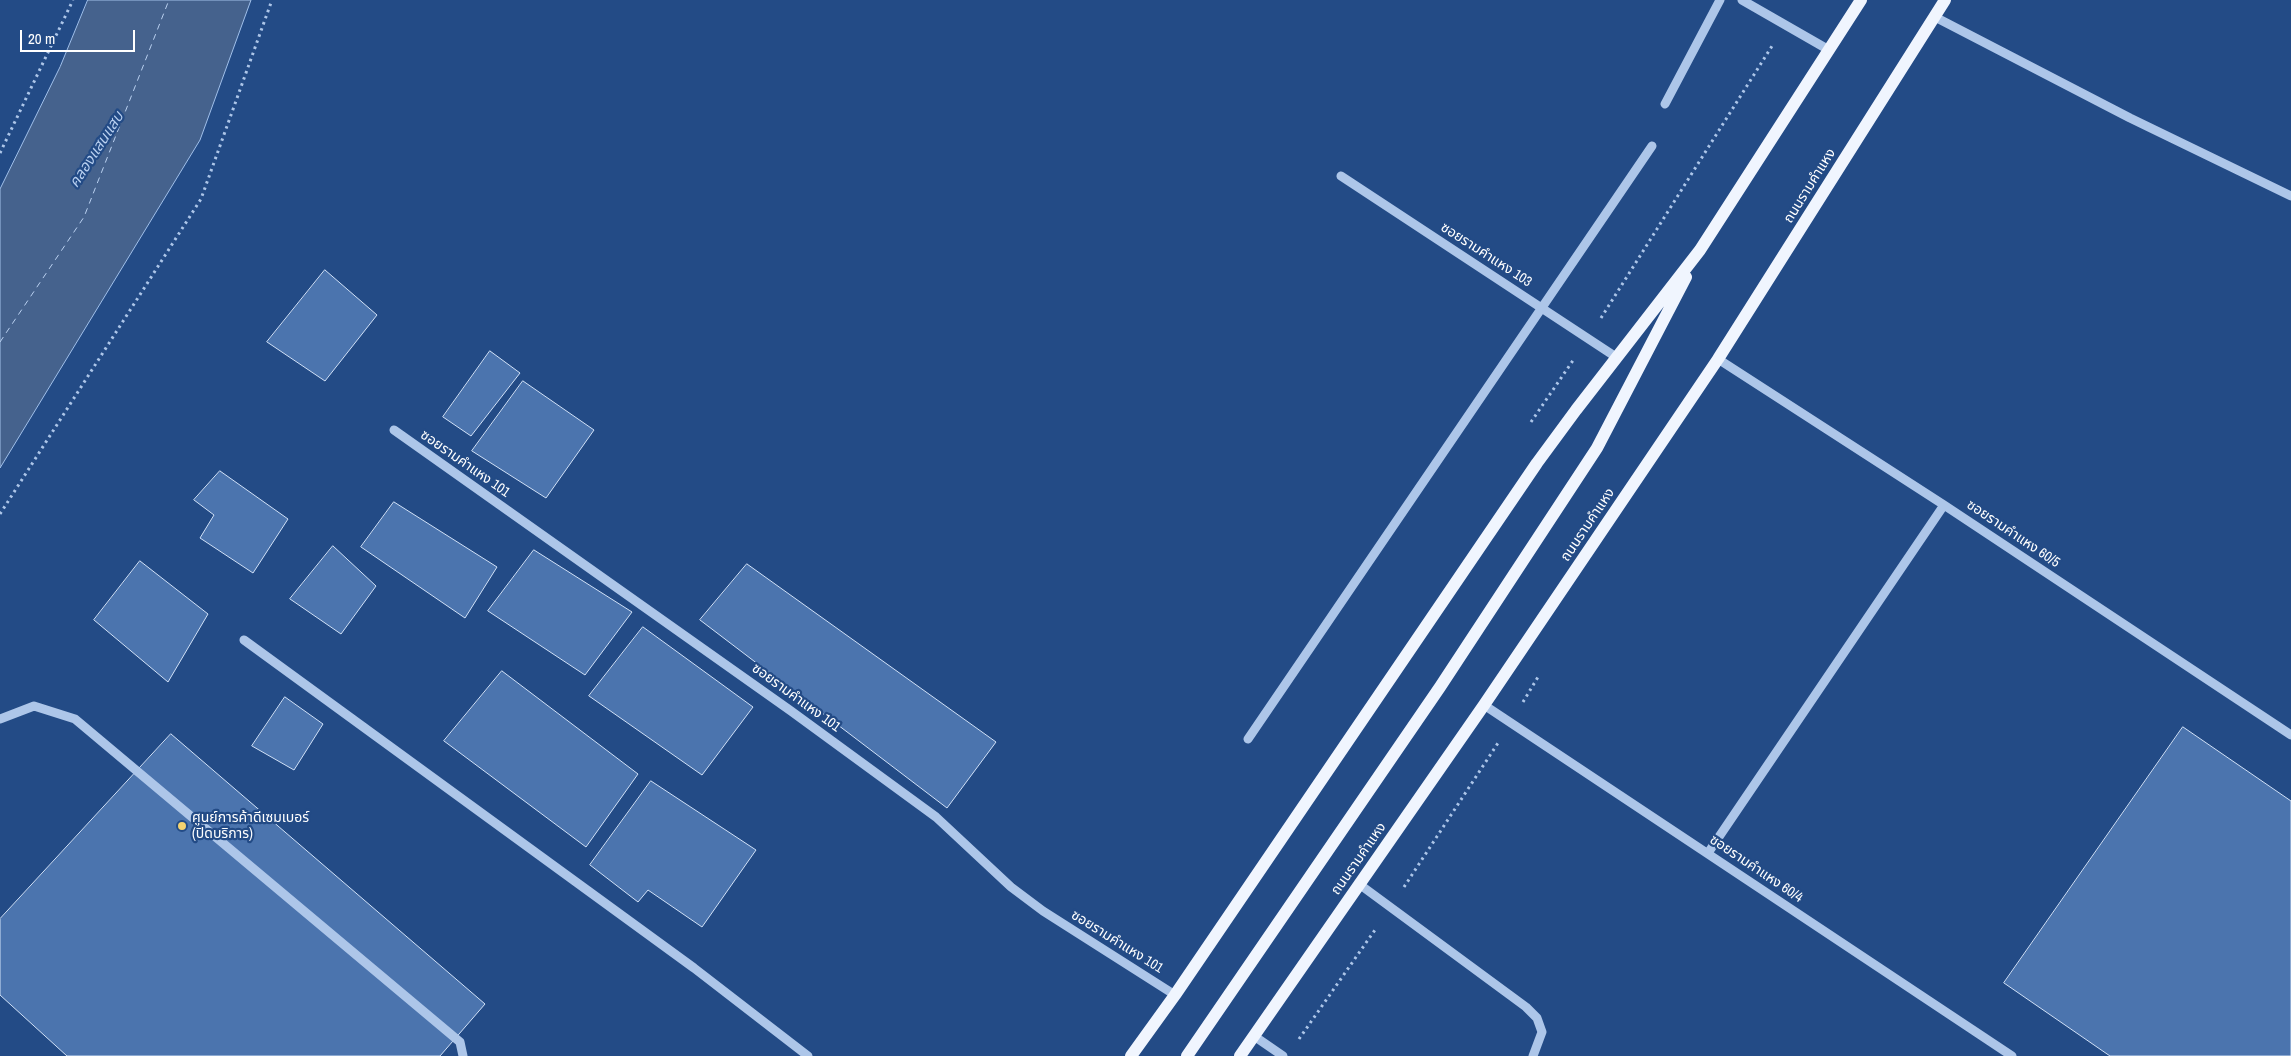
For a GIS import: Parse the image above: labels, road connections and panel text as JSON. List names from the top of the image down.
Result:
{
  "streets": {
    "main road": ["ถนนรามคำแหง"],
    "street": [
      "ซอยรามคำแหง 103",
      "ซอยรามคำแหง 101",
      "ซอยรามคำแหง 60/5",
      "ซอยรามคำแหง 60/4"
    ]
  },
  "crossings": [
    ["ถนนรามคำแหง", "ซอยรามคำแหง 60/5"],
    ["ถนนรามคำแหง", "ซอยรามคำแหง 60/4"]
  ],
  "water": ["คลองแสนแสบ"],
  "places": ["ศูนย์การค้าดีเซมเบอร์ (ปิดบริการ)"],
  "scale_bar": "20 m"
}
